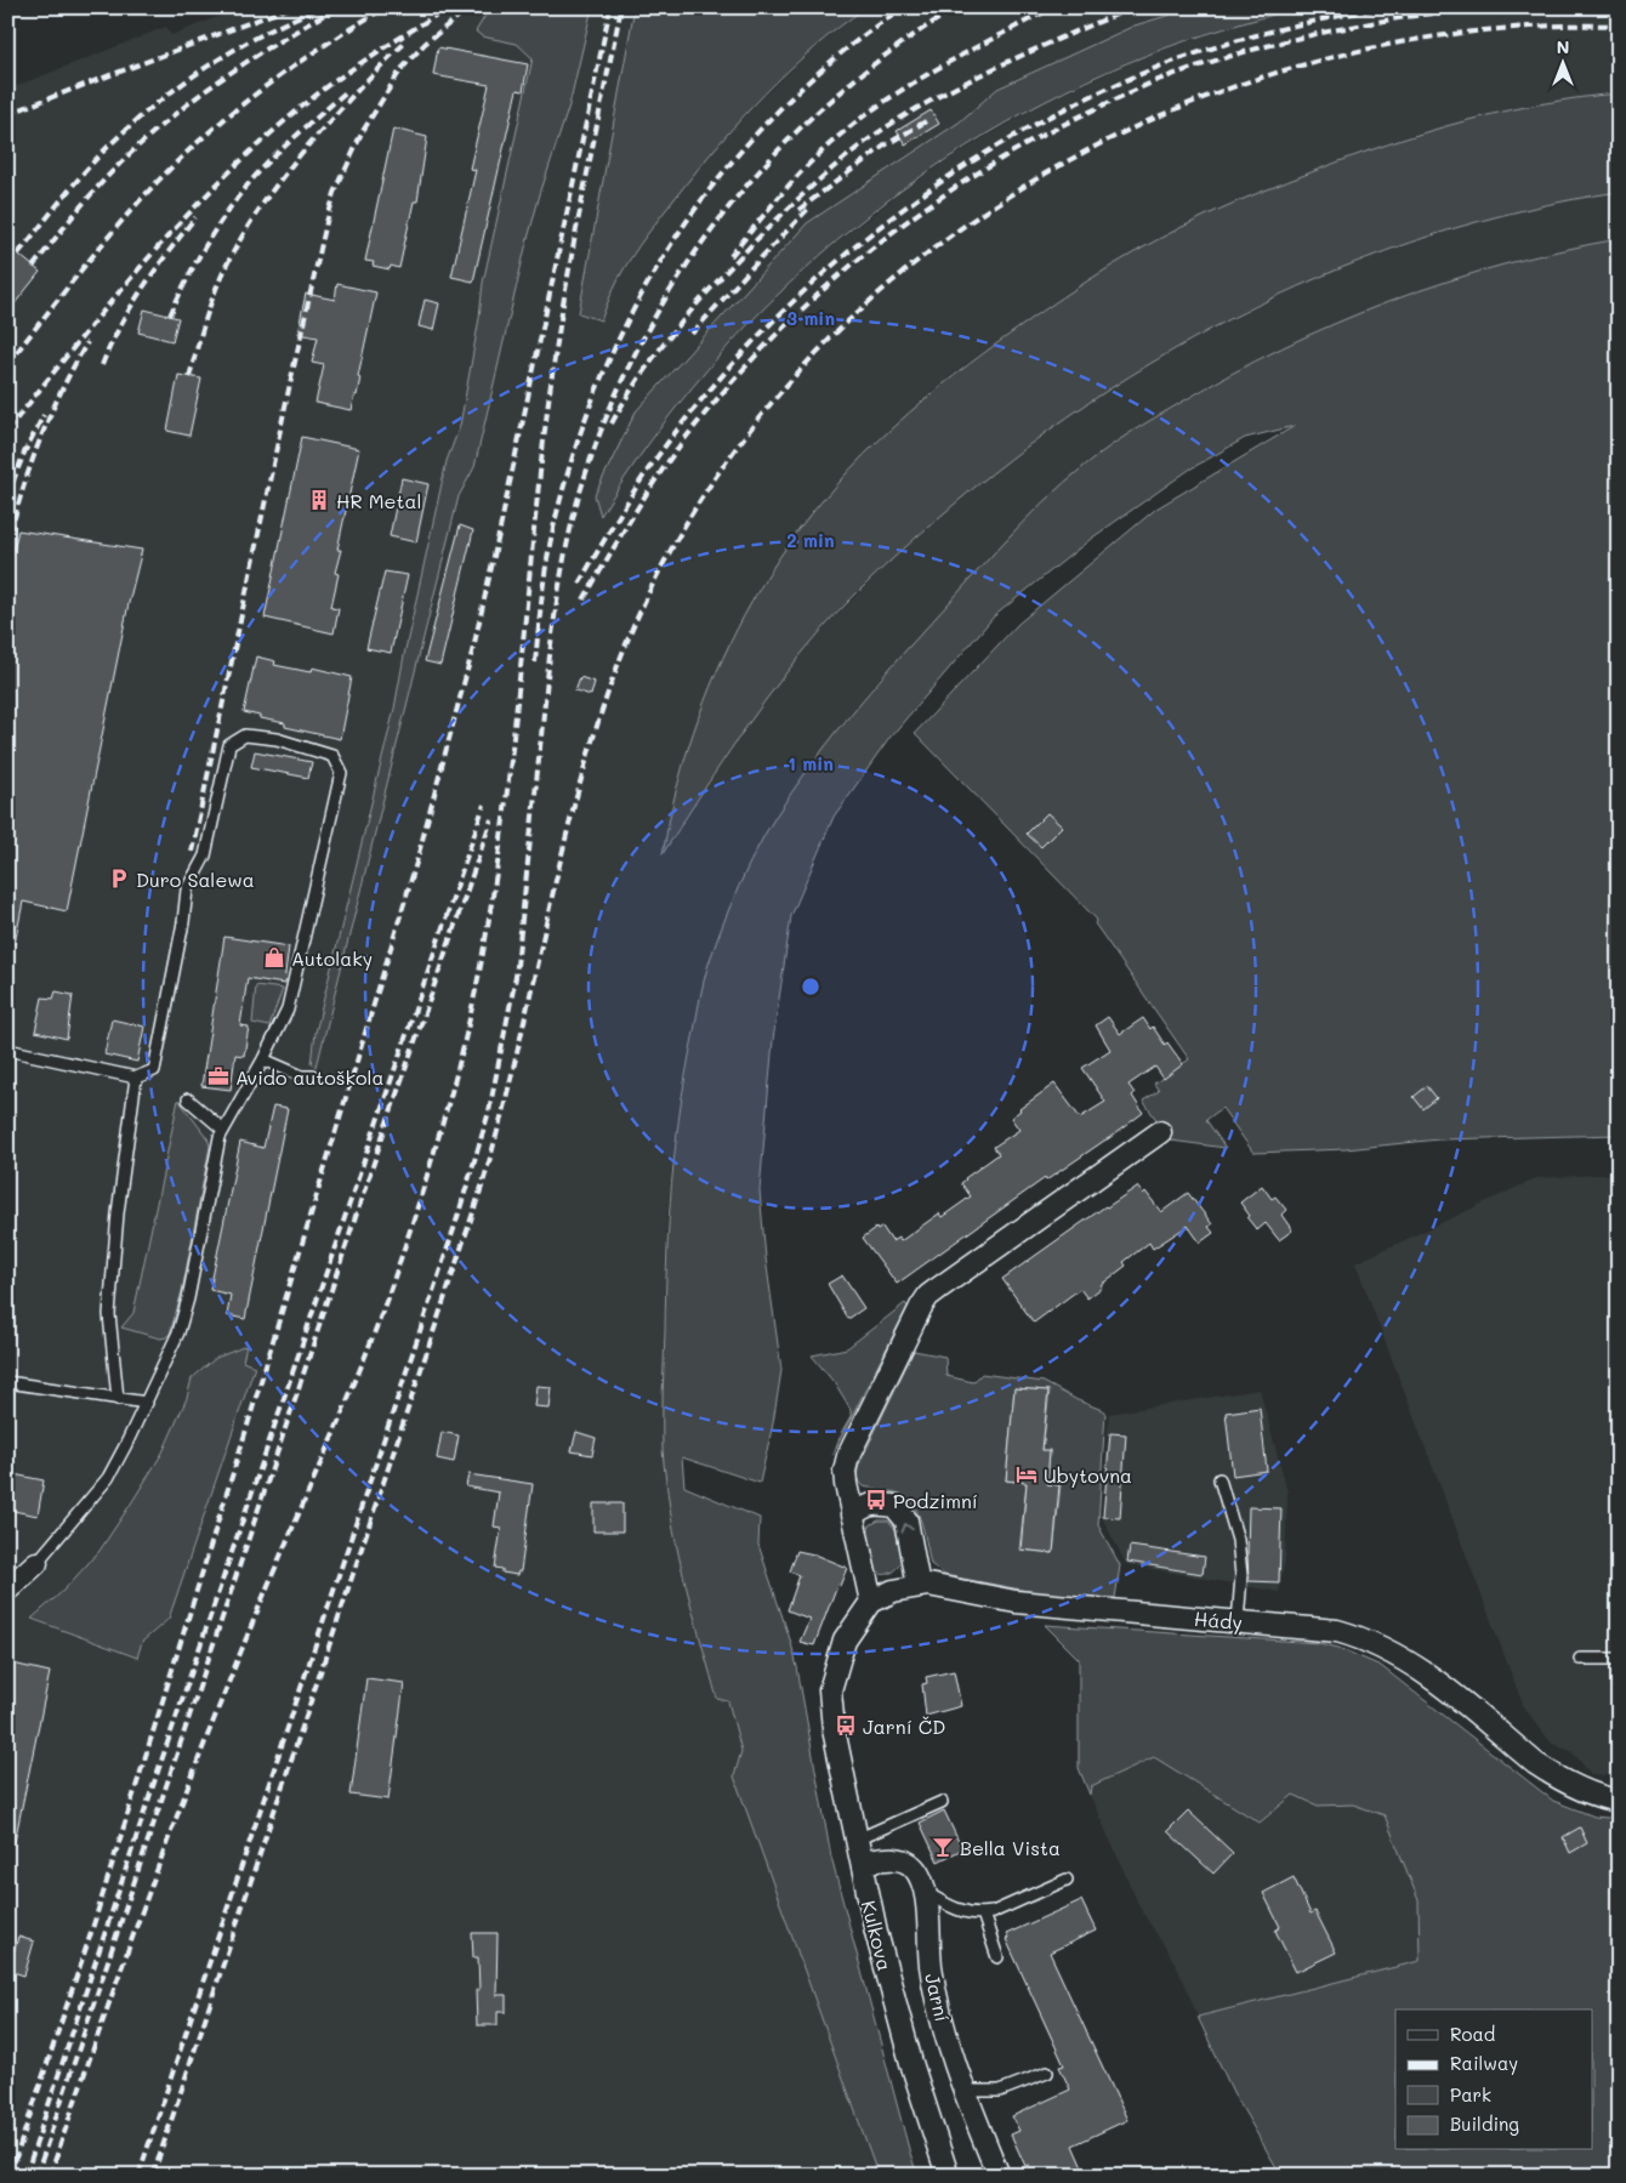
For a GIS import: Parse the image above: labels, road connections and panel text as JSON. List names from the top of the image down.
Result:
{
  "streets": {
    "street": ["Hády", "Kulkova", "Jarní"]
  },
  "crossings": [
    ["Hády", "Kulkova"],
    ["Kulkova", "Jarní"]
  ],
  "places": {
    "building": ["HR Metal"],
    "parking": ["Duro Salewa"],
    "shop": ["Autolaky"],
    "office": ["Avido autoškola"],
    "hotel": ["Ubytovna"],
    "bus stop": ["Podzimní", "Jarní ČD"],
    "bar": ["Bella Vista"]
  },
  "legend": [
    "Road",
    "Railway",
    "Park",
    "Building"
  ],
  "north": "top",
  "rings": ["3 min", "2 min", "1 min"]
}
